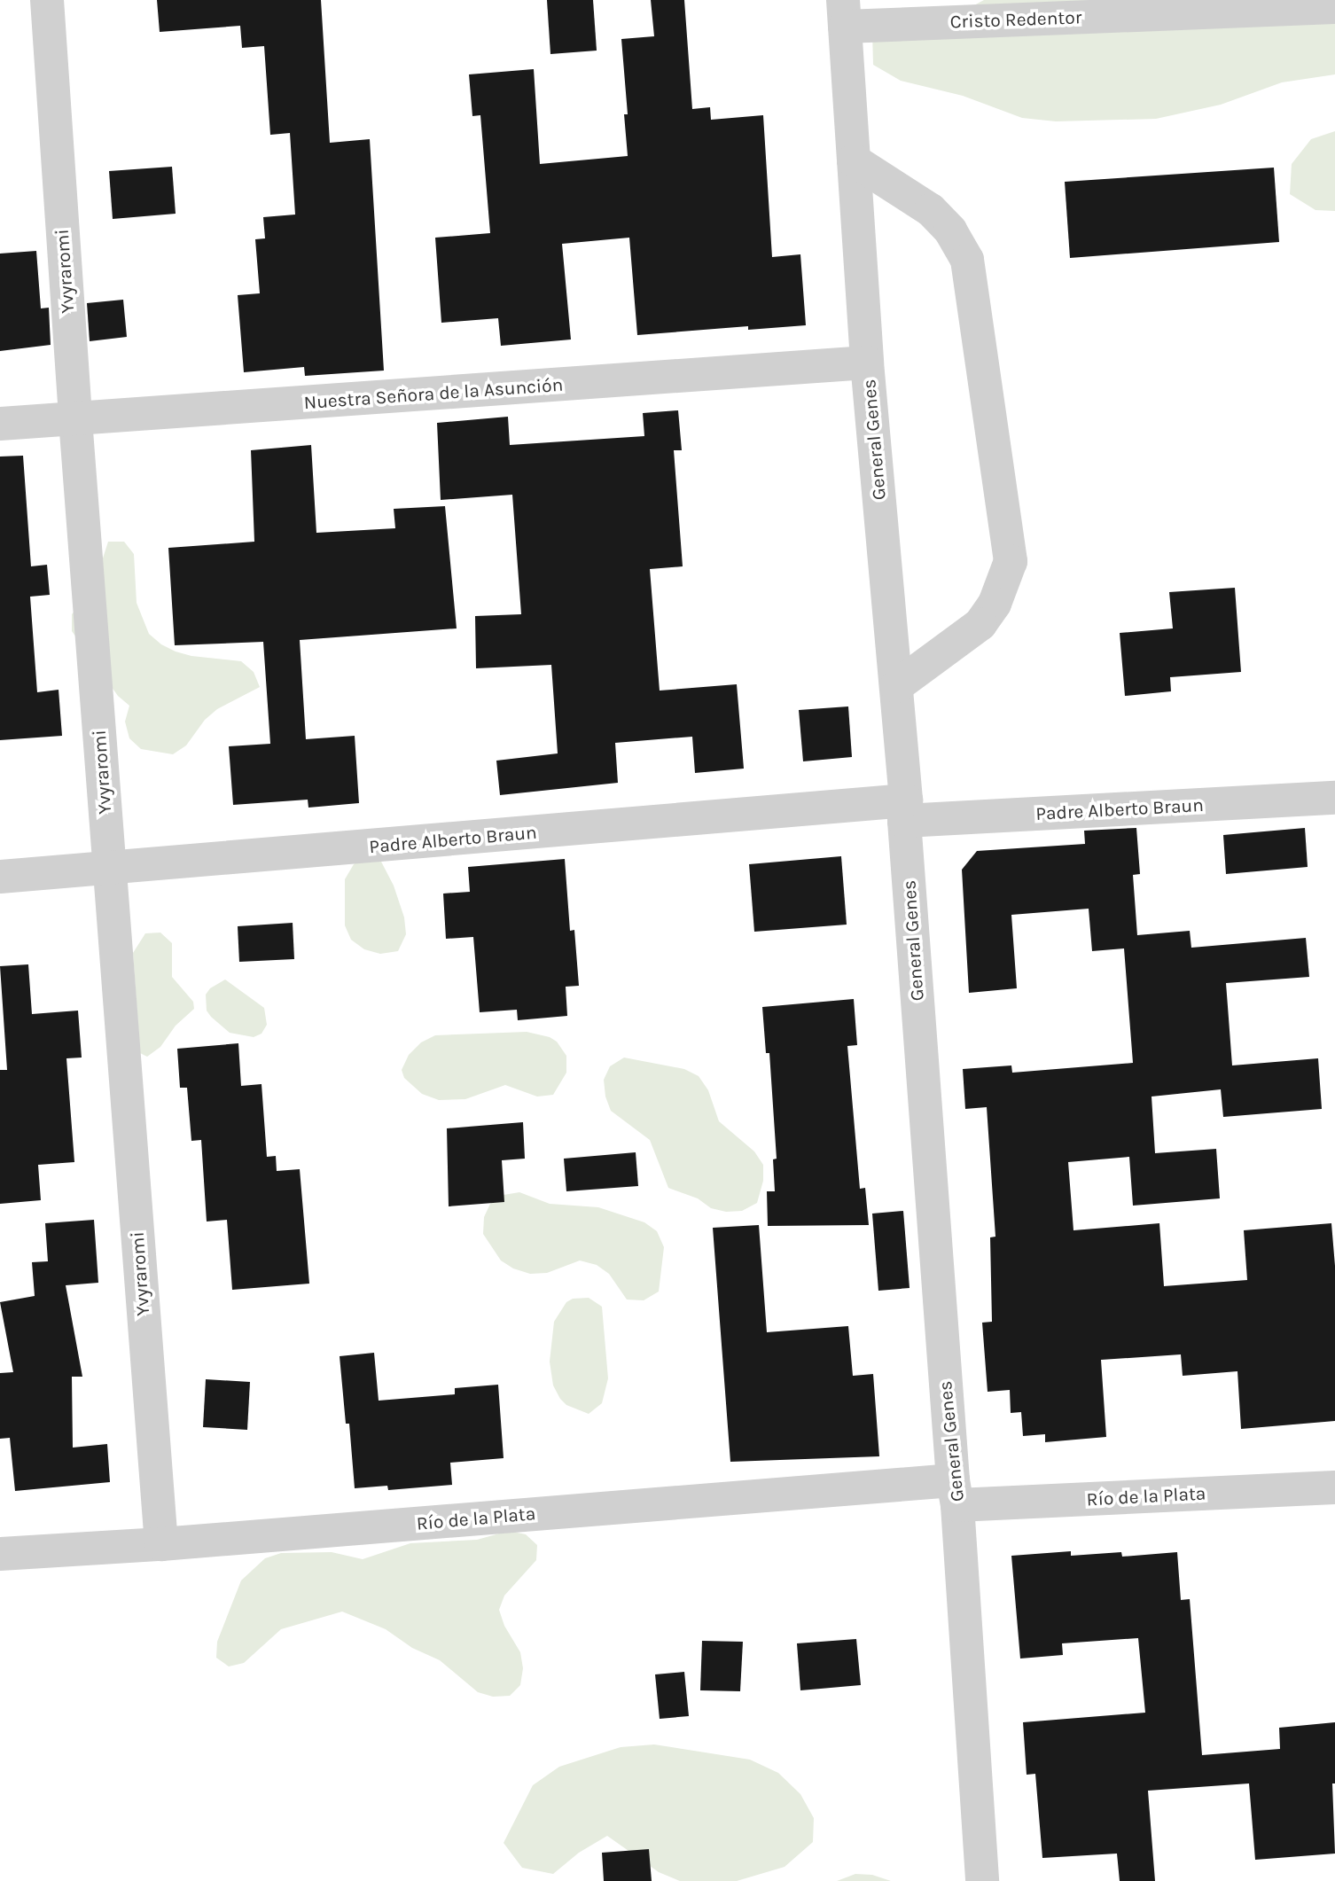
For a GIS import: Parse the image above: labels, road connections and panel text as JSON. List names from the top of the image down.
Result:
{
  "streets": {
    "street": [
      "Cristo Redentor",
      "Yvyraromi",
      "Nuestra Señora de la Asunción",
      "General Genes",
      "Padre Alberto Braun",
      "Río de la Plata"
    ]
  },
  "crossings": [
    ["Cristo Redentor", "General Genes"],
    ["Yvyraromi", "Nuestra Señora de la Asunción"],
    ["Yvyraromi", "Padre Alberto Braun"],
    ["Yvyraromi", "Río de la Plata"],
    ["Nuestra Señora de la Asunción", "General Genes"],
    ["General Genes", "Padre Alberto Braun"],
    ["General Genes", "Río de la Plata"]
  ]
}
